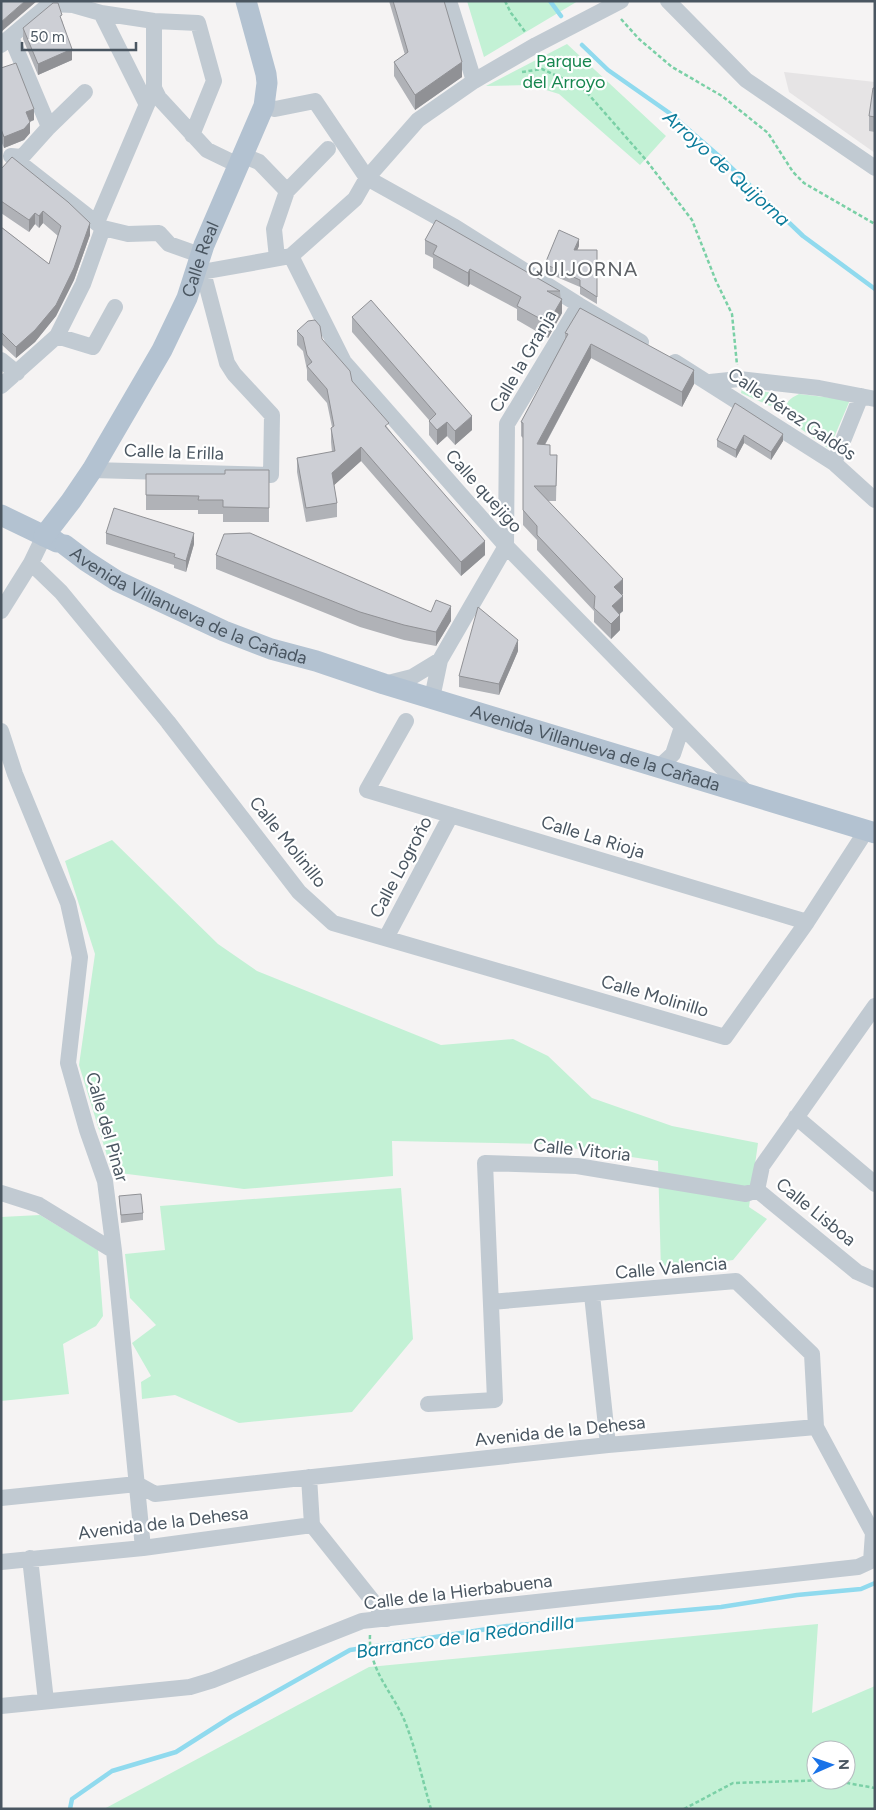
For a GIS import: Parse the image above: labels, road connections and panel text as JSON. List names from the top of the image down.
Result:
{
  "streets": {
    "main road": ["Calle Real", "Avenida Villanueva de la Cañada"],
    "street": [
      "Calle la Granja",
      "Calle Pérez Galdós",
      "Calle la Erilla",
      "Calle quejigo",
      "Calle La Rioja",
      "Calle Molinillo",
      "Calle Logroño",
      "Calle del Pinar",
      "Calle Vitoria",
      "Calle Lisboa",
      "Calle Valencia",
      "Avenida de la Dehesa",
      "Calle de la Hierbabuena"
    ]
  },
  "crossings": [
    ["Calle Real", "Calle la Erilla"],
    ["Calle Real", "Avenida Villanueva de la Cañada"],
    ["Calle Real", "Calle Molinillo"],
    ["Calle la Granja", "Calle Pérez Galdós"],
    ["Calle la Granja", "Calle quejigo"],
    ["Calle la Granja", "Avenida Villanueva de la Cañada"],
    ["Calle quejigo", "Avenida Villanueva de la Cañada"],
    ["Calle La Rioja", "Calle Molinillo"],
    ["Calle La Rioja", "Calle Logroño"],
    ["Calle Molinillo", "Calle Logroño"],
    ["Calle del Pinar", "Avenida de la Dehesa"],
    ["Calle Vitoria", "Calle Lisboa"],
    ["Calle Vitoria", "Calle Valencia"],
    ["Calle Valencia", "Avenida de la Dehesa"],
    ["Calle Valencia", "Calle de la Hierbabuena"]
  ],
  "districts": ["QUIJORNA"],
  "water": ["Arroyo de Quijorna", "Barranco de la Redondilla"],
  "parks": ["Parque del Arroyo"],
  "scale_bar": "50 m",
  "north": "right"
}
